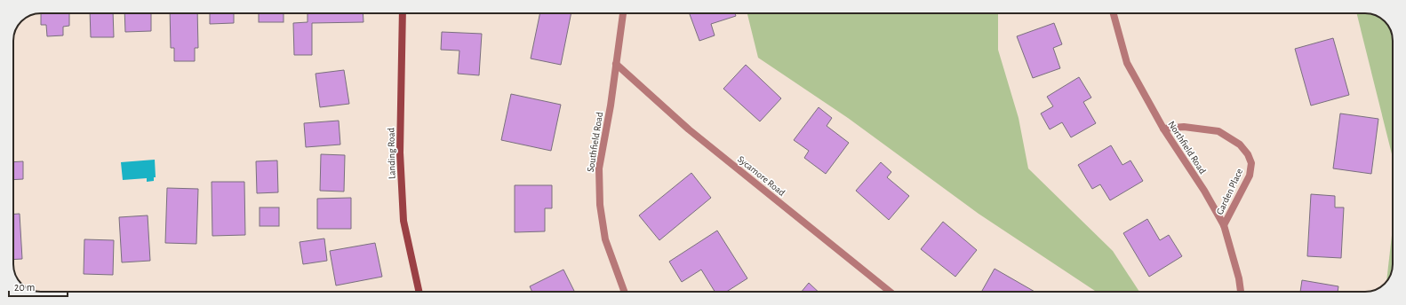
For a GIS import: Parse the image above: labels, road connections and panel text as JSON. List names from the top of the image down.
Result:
{
  "streets": {
    "street": [
      "Southfield Road",
      "Northfield Road",
      "Landing Road",
      "Sycamore Road",
      "Garden Place"
    ]
  },
  "crossings": [
    ["Southfield Road", "Sycamore Road"],
    ["Northfield Road", "Garden Place"]
  ],
  "scale_bar": "20 m"
}
